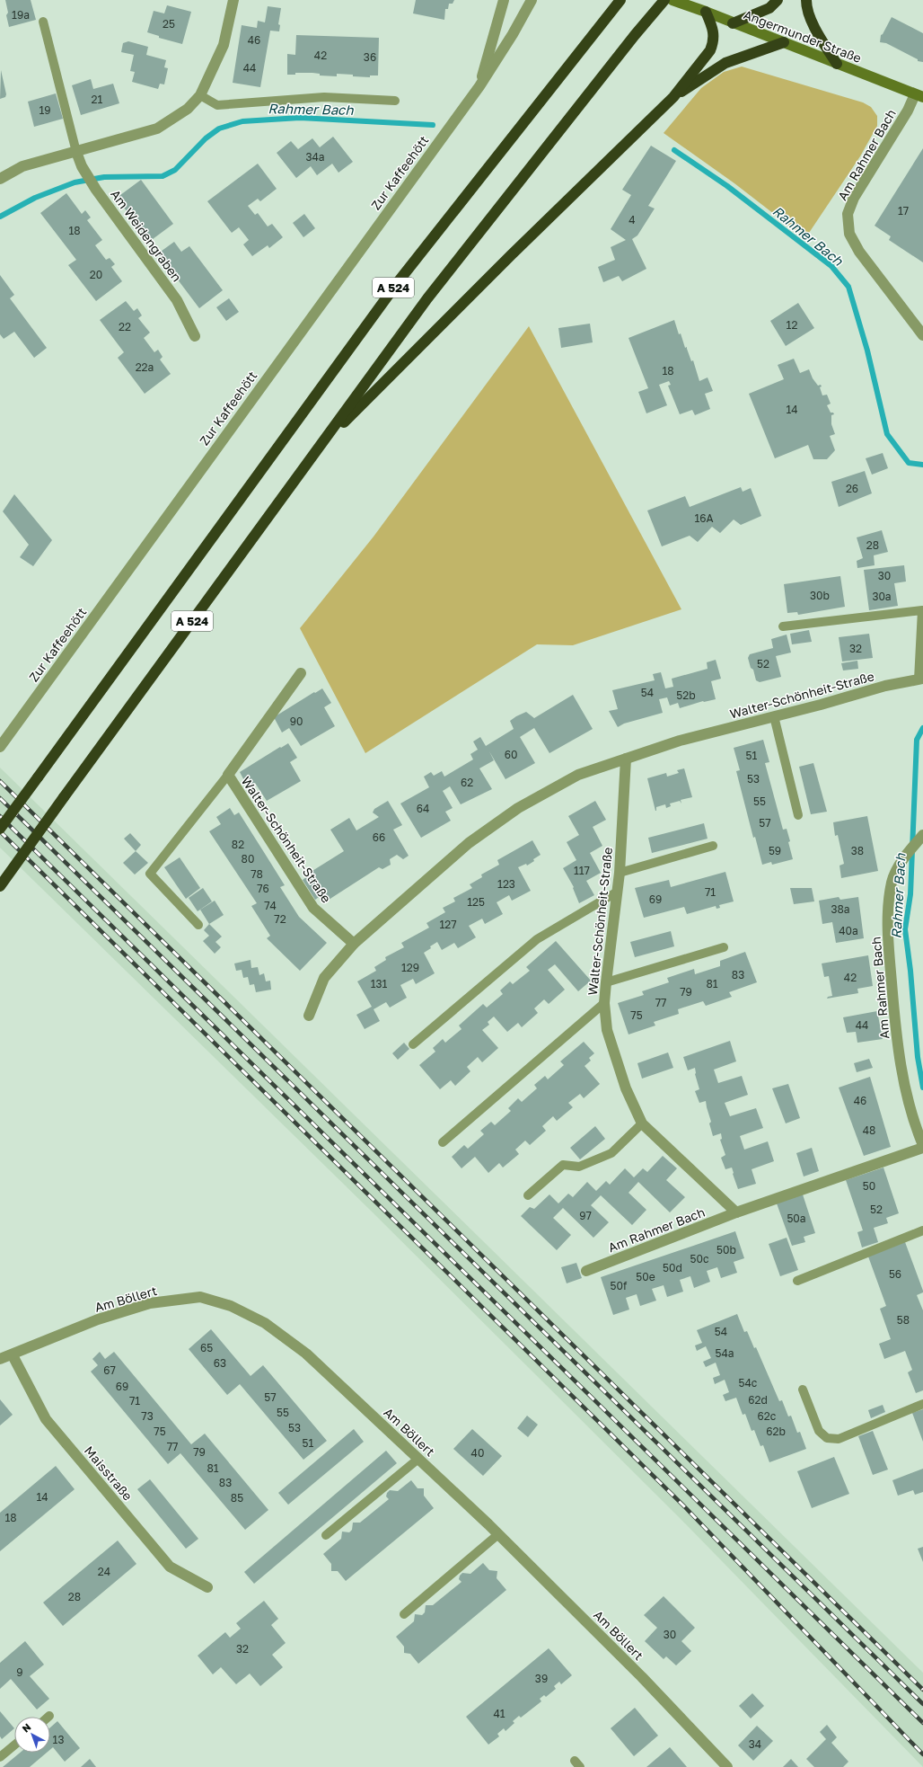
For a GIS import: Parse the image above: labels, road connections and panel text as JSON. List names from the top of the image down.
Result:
{
  "streets": {
    "highway": ["A 524"],
    "main road": ["Angermunder Straße"],
    "street": [
      "Am Rahmer Bach",
      "Zur Kaffeehött",
      "Am Weidengraben",
      "Walter-Schönheit-Straße",
      "Am Böllert",
      "Maisstraße"
    ]
  },
  "crossings": [
    ["Angermunder Straße", "Am Rahmer Bach"],
    ["Am Rahmer Bach", "Walter-Schönheit-Straße"],
    ["Am Böllert", "Maisstraße"]
  ],
  "water": ["Rahmer Bach"],
  "house_numbers": [
    "19a",
    "25",
    "46",
    "42",
    "36",
    "44",
    "21",
    "19",
    "34a",
    "17",
    "4",
    "18",
    "20",
    "12",
    "22",
    "22a",
    "18",
    "14",
    "26",
    "16A",
    "28",
    "30",
    "30b",
    "30a",
    "32",
    "52",
    "54",
    "52b",
    "90",
    "60",
    "51",
    "53",
    "62",
    "55",
    "64",
    "57",
    "66",
    "82",
    "59",
    "38",
    "80",
    "117",
    "78",
    "123",
    "76",
    "71",
    "69",
    "125",
    "74",
    "38a",
    "72",
    "127",
    "40a",
    "129",
    "83",
    "42",
    "131",
    "81",
    "79",
    "77",
    "75",
    "44",
    "46",
    "48",
    "50",
    "52",
    "97",
    "50a",
    "50b",
    "50c",
    "50d",
    "56",
    "50e",
    "50f",
    "58",
    "54",
    "65",
    "54a",
    "63",
    "67",
    "54c",
    "69",
    "57",
    "62d",
    "71",
    "55",
    "73",
    "62c",
    "53",
    "75",
    "62b",
    "51",
    "77",
    "79",
    "40",
    "81",
    "83",
    "14",
    "85",
    "18",
    "24",
    "28",
    "30",
    "32",
    "9",
    "39",
    "41",
    "13",
    "34"
  ],
  "north": "top left"
}
